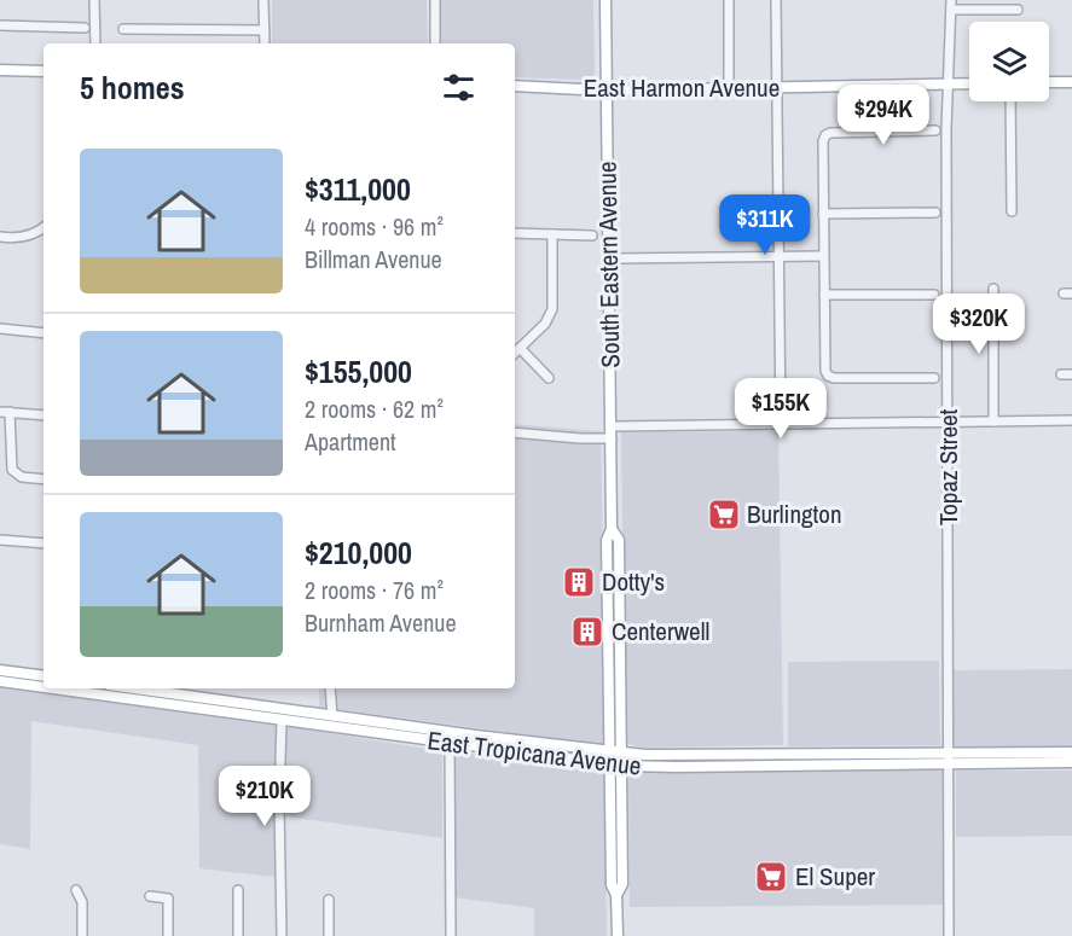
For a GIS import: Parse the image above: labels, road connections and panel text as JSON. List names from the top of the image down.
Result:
{
  "streets": {
    "main road": ["East Harmon Avenue", "South Eastern Avenue", "East Tropicana Avenue"],
    "street": ["Topaz Street"]
  },
  "crossings": [
    ["East Harmon Avenue", "South Eastern Avenue"],
    ["East Harmon Avenue", "Topaz Street"],
    ["South Eastern Avenue", "East Tropicana Avenue"],
    ["Topaz Street", "East Tropicana Avenue"]
  ],
  "places": {
    "supermarket": ["Burlington", "El Super"],
    "building": ["Dotty's", "Centerwell"]
  },
  "page": {
    "heading": "5 homes",
    "price": [
      "$294K",
      "$311K",
      "$320K",
      "$155K",
      "$210K"
    ],
    "list": [
      {
        "name": "$311,000",
        "note": "4 rooms · 96 m² · Billman Avenue"
      },
      {
        "name": "$155,000",
        "note": "2 rooms · 62 m² · Apartment"
      },
      {
        "name": "$210,000",
        "note": "2 rooms · 76 m² · Burnham Avenue"
      }
    ]
  }
}
